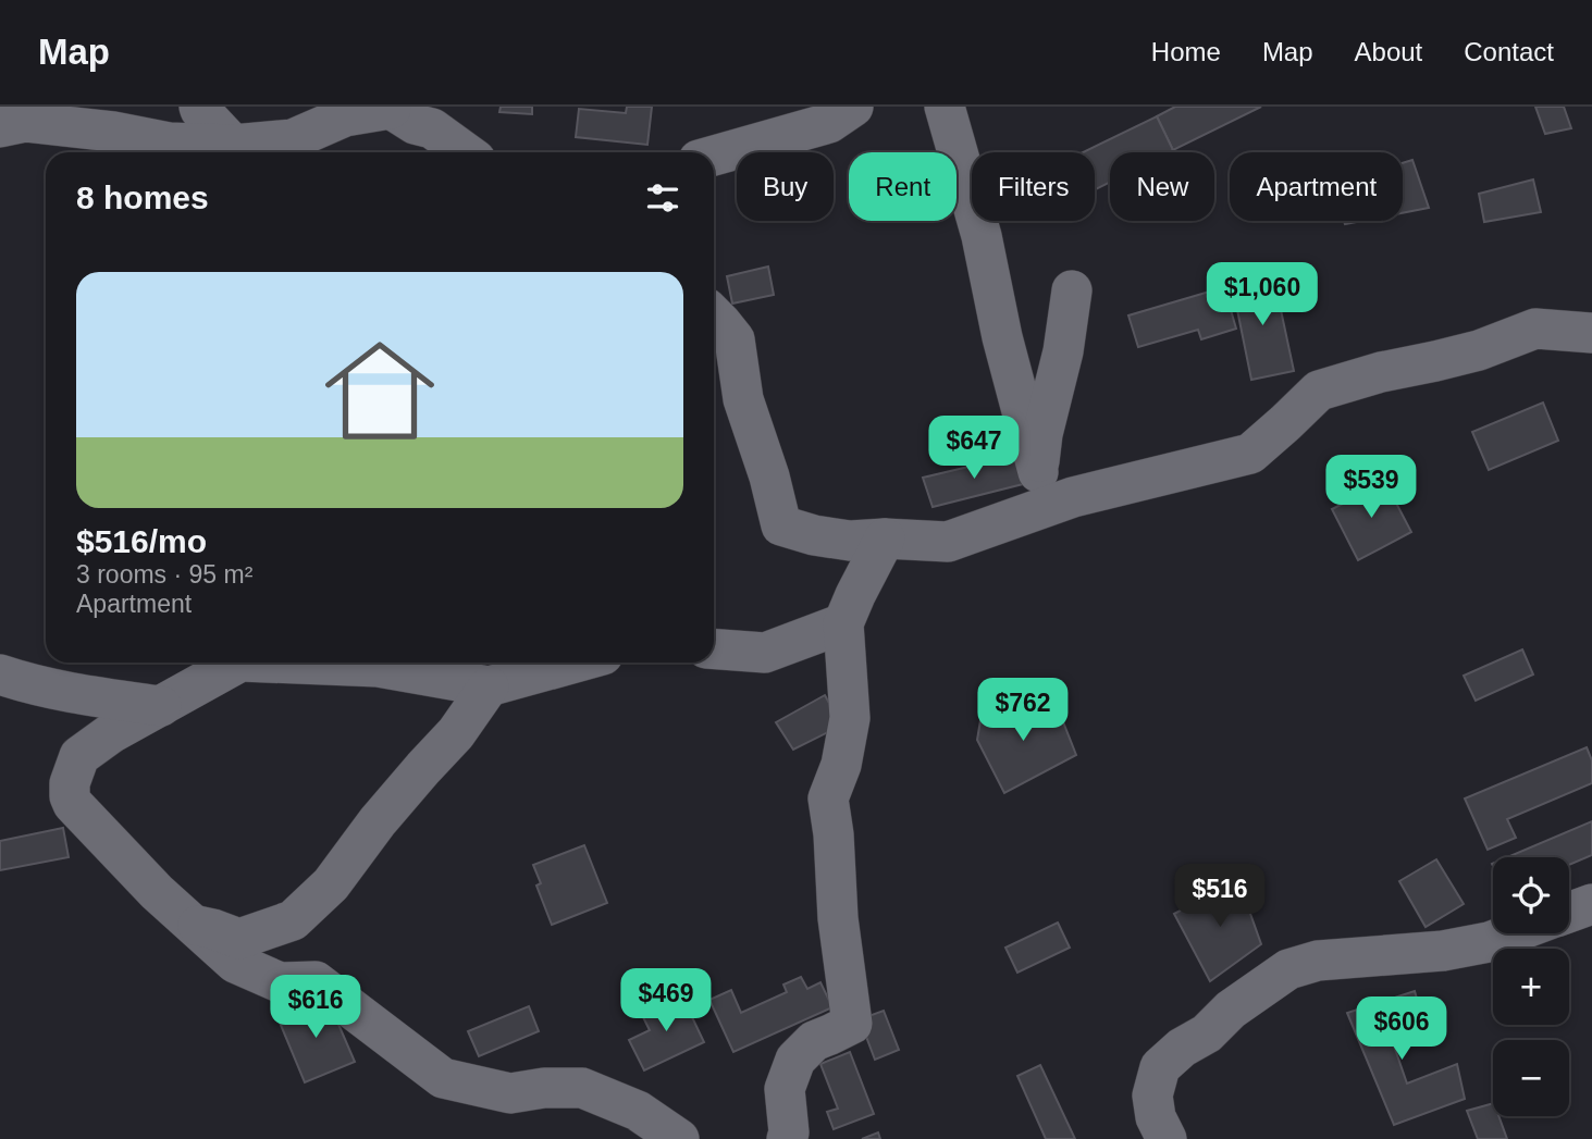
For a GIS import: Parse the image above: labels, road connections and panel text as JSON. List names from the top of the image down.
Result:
{
  "page": {
    "header": "Map",
    "nav": [
      "Home",
      "Map",
      "About",
      "Contact"
    ],
    "chip": [
      "Buy",
      "Rent",
      "Filters",
      "New",
      "Apartment"
    ],
    "heading": "8 homes",
    "list": [
      {
        "name": "$516/mo",
        "note": "3 rooms · 95 m² · Apartment"
      }
    ],
    "price": [
      "$1,060",
      "$647",
      "$539",
      "$762",
      "$516",
      "$469",
      "$616",
      "$606"
    ],
    "map_buttons": ["+", "−"]
  }
}
